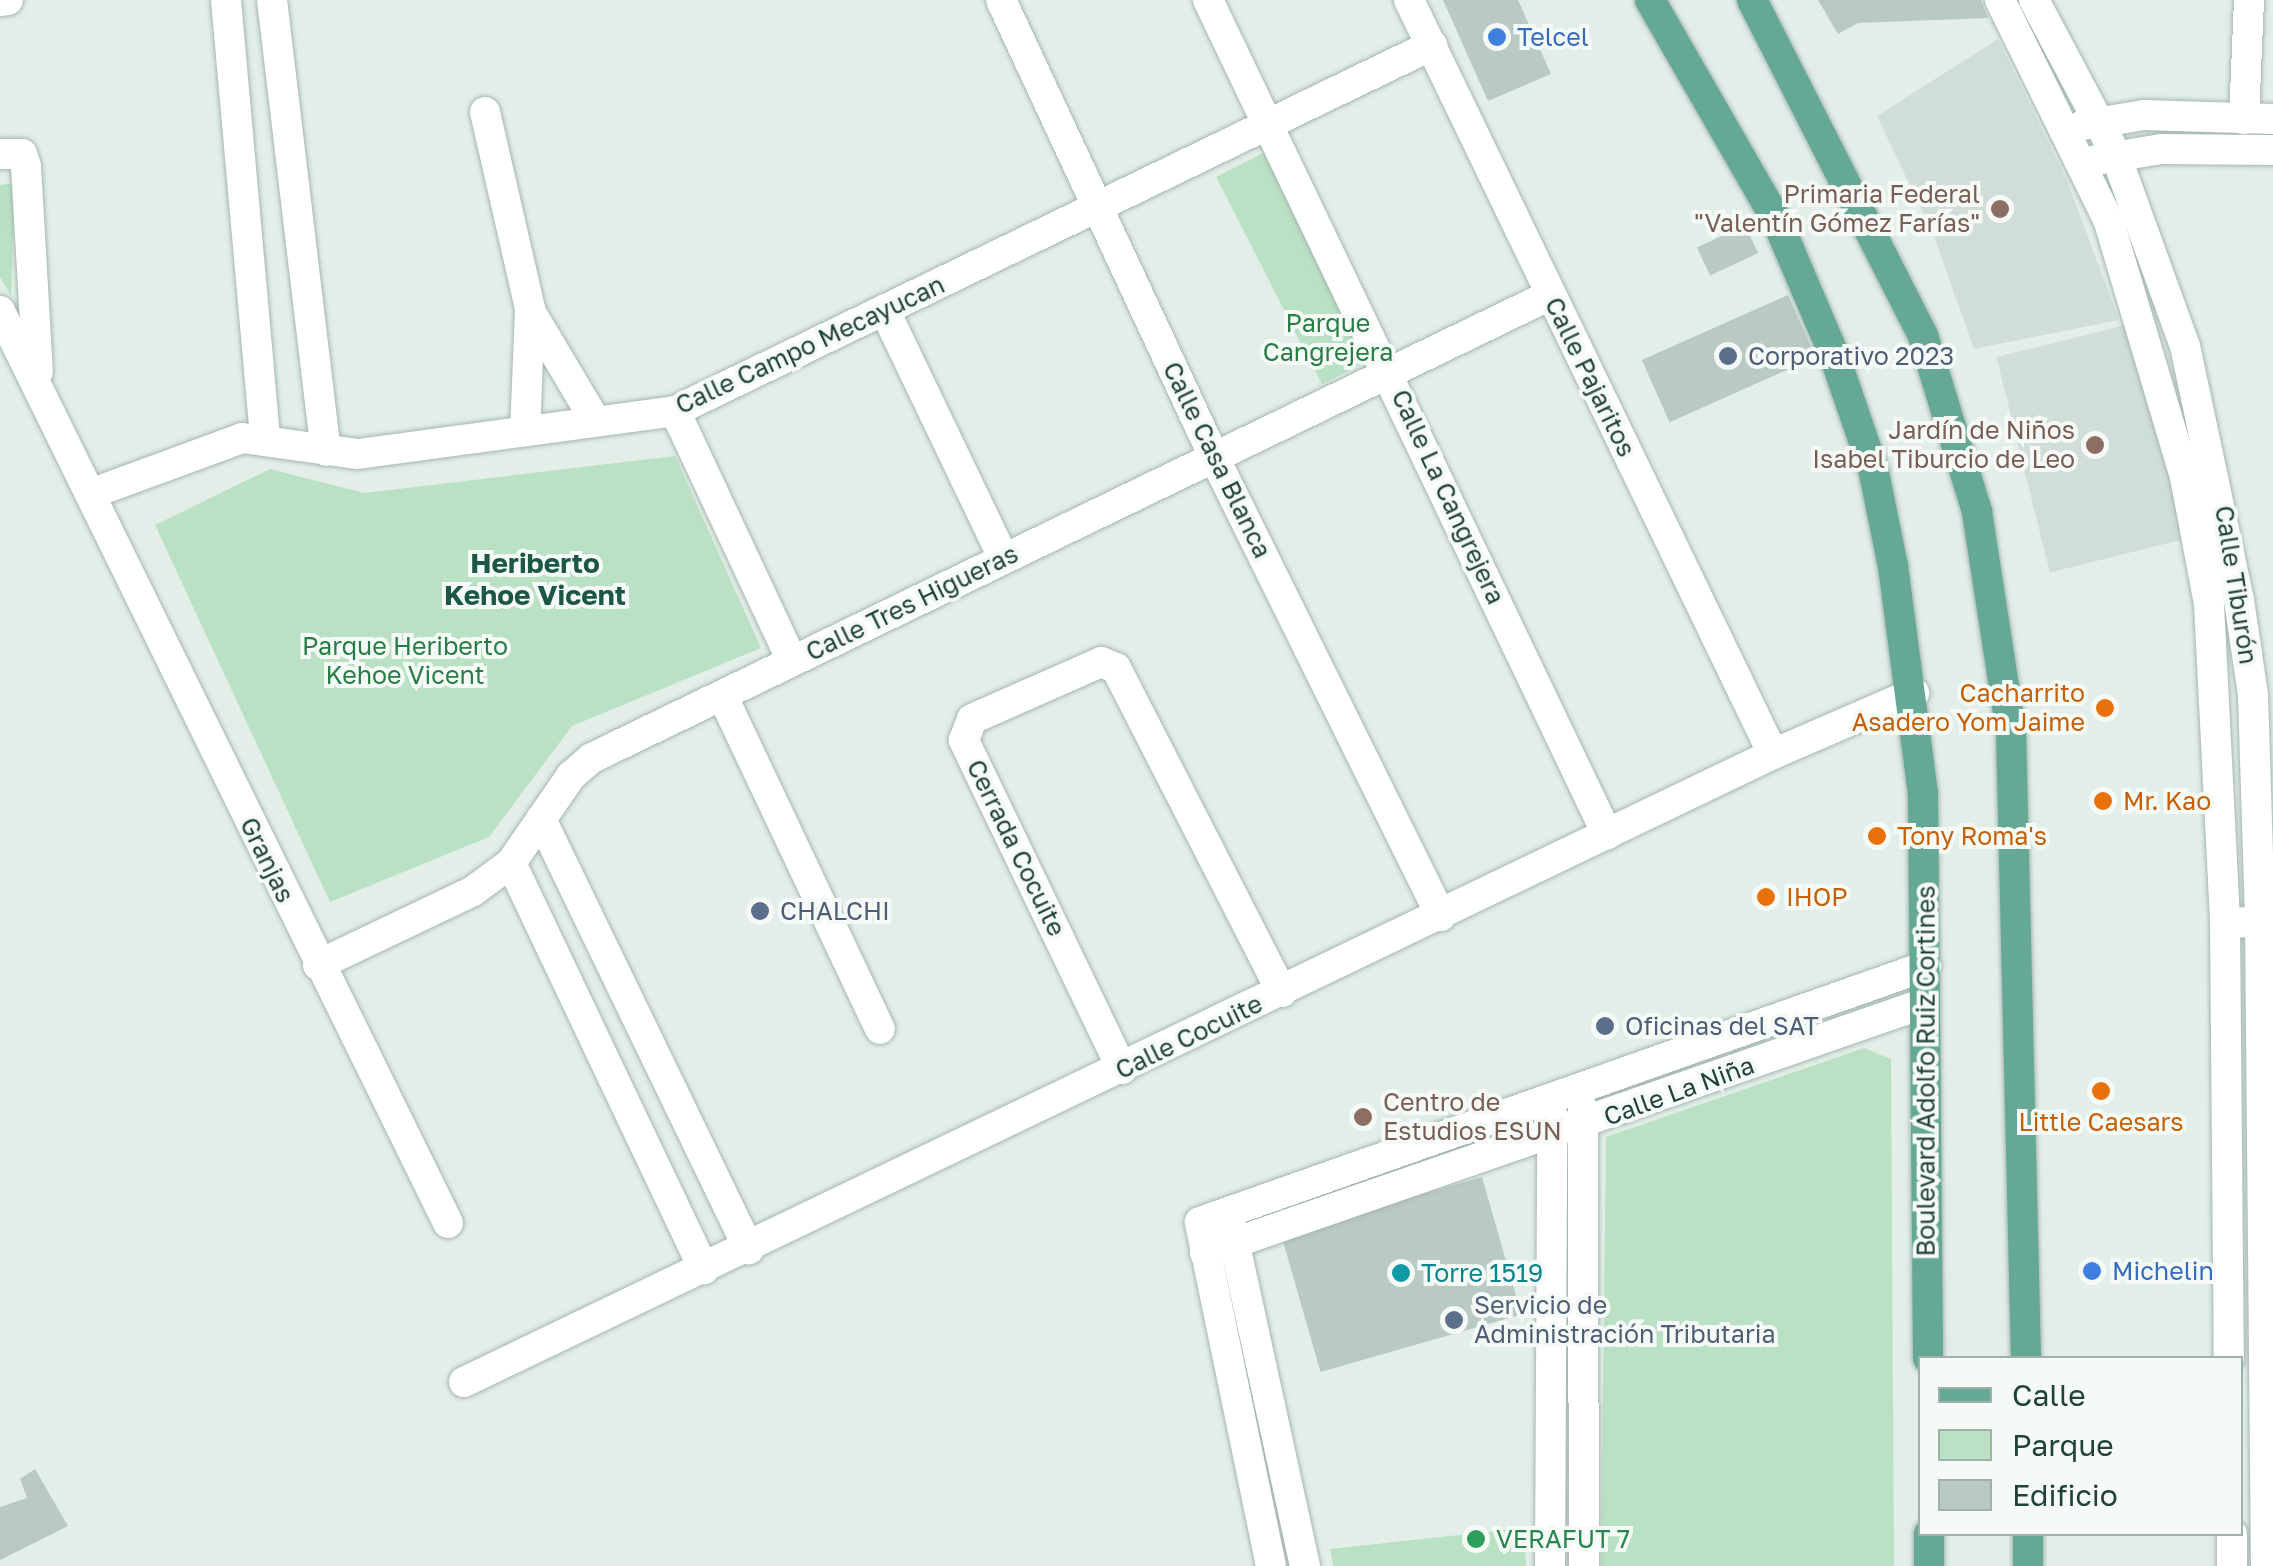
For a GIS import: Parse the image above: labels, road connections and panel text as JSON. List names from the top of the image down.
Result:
{
  "streets": {
    "main road": ["Boulevard Adolfo Ruiz Cortines"],
    "street": [
      "Calle Campo Mecayucan",
      "Calle Pajaritos",
      "Calle Casa Blanca",
      "Calle La Cangrejera",
      "Calle Tiburón",
      "Calle Tres Higueras",
      "Cerrada Cocuite",
      "Granjas",
      "Calle Cocuite",
      "Calle La Niña"
    ]
  },
  "crossings": [
    ["Calle Campo Mecayucan", "Calle Pajaritos"],
    ["Calle Campo Mecayucan", "Calle Casa Blanca"],
    ["Calle Campo Mecayucan", "Calle La Cangrejera"],
    ["Calle Campo Mecayucan", "Granjas"],
    ["Calle Pajaritos", "Calle Tres Higueras"],
    ["Calle Pajaritos", "Calle Cocuite"],
    ["Calle Casa Blanca", "Calle Tres Higueras"],
    ["Calle Casa Blanca", "Calle Cocuite"],
    ["Calle La Cangrejera", "Calle Tres Higueras"],
    ["Calle La Cangrejera", "Calle Cocuite"],
    ["Calle Tres Higueras", "Granjas"],
    ["Cerrada Cocuite", "Calle Cocuite"],
    ["Calle Cocuite", "Boulevard Adolfo Ruiz Cortines"],
    ["Boulevard Adolfo Ruiz Cortines", "Calle La Niña"]
  ],
  "districts": ["Heriberto Kehoe Vicent"],
  "parks": ["Parque Cangrejera", "Parque Heriberto Kehoe Vicent"],
  "places": [
    "Telcel",
    "Primaria Federal \"Valentín Gómez Farías\"",
    "Corporativo 2023",
    "Jardín de Niños Isabel Tiburcio de Leo",
    "Cacharrito Asadero Yom Jaime",
    "Mr. Kao",
    "Tony Roma's",
    "IHOP",
    "CHALCHI",
    "Oficinas del SAT",
    "Little Caesars",
    "Centro de Estudios ESUN",
    "Michelin",
    "Torre 1519",
    "Servicio de Administración Tributaria",
    "VERAFUT 7"
  ],
  "legend": ["Calle", "Parque", "Edificio"]
}
